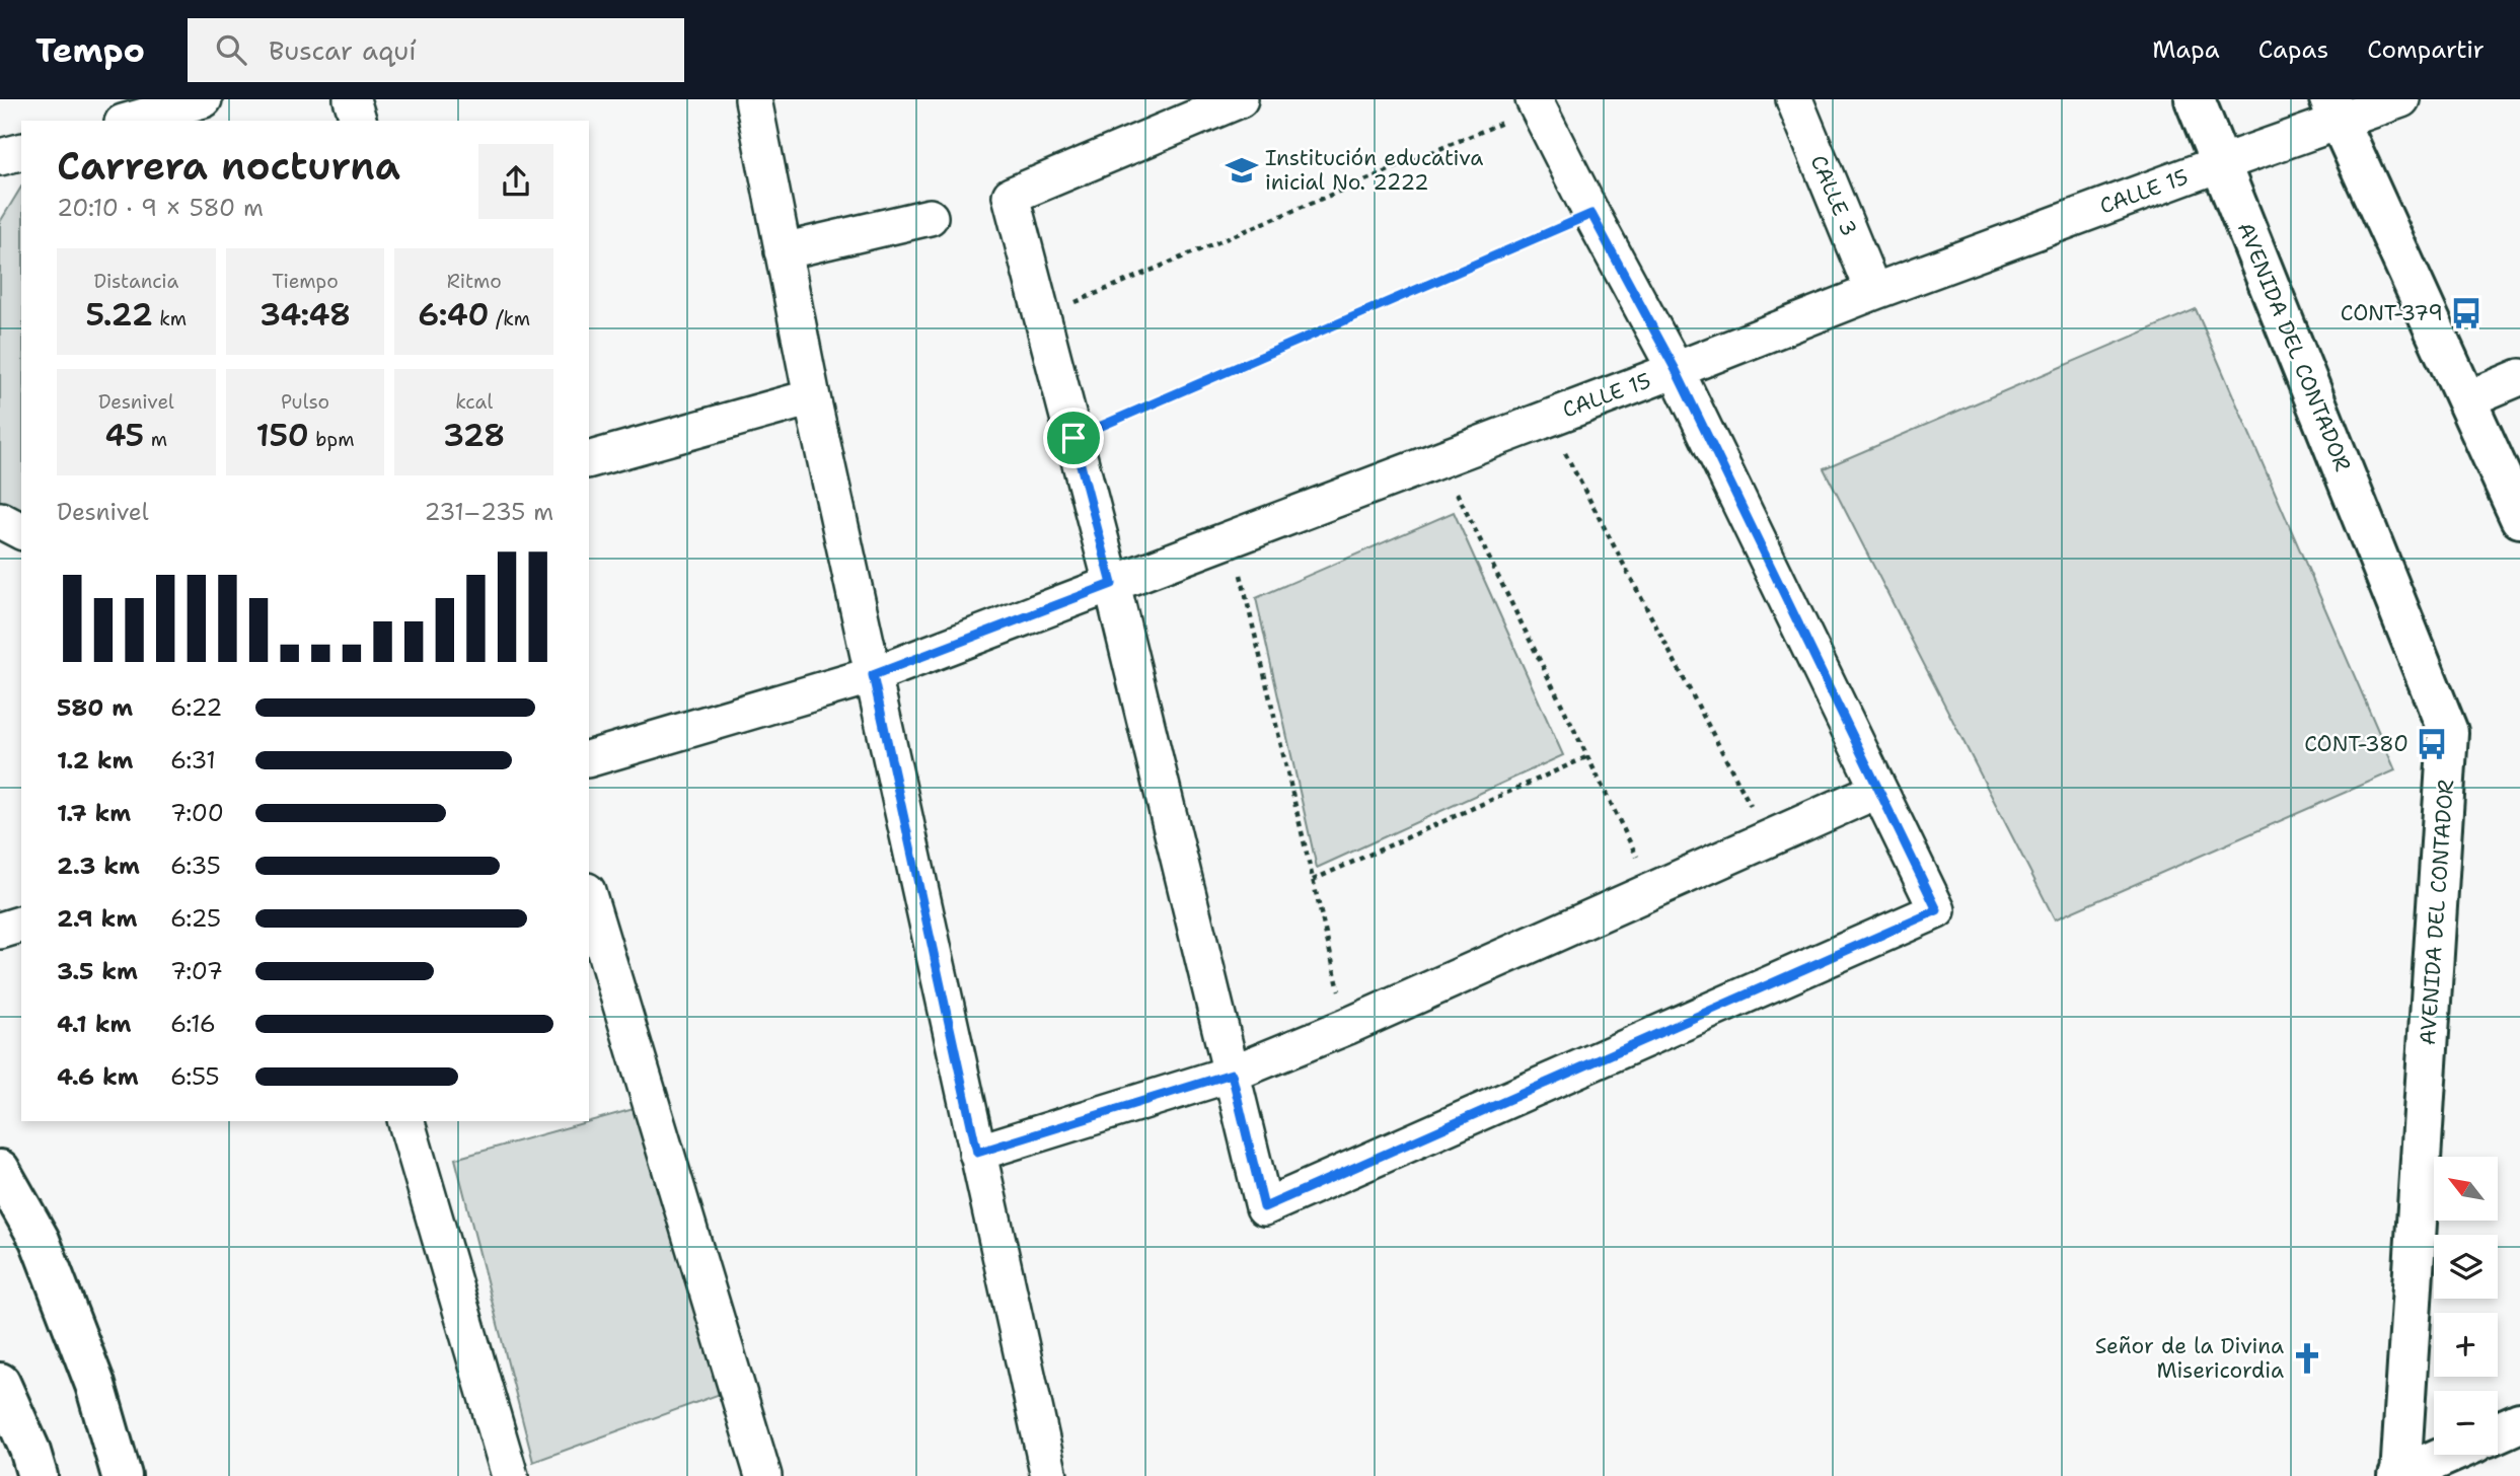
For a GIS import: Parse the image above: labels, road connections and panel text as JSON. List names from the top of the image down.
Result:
{
  "streets": {
    "street": ["CALLE 15", "CALLE 3", "AVENIDA DEL CONTADOR"]
  },
  "crossings": [
    ["CALLE 15", "CALLE 3"],
    ["CALLE 15", "AVENIDA DEL CONTADOR"]
  ],
  "places": {
    "school or university": ["Institución educativa inicial No. 2222"],
    "bus stop": ["CONT-379", "CONT-380"],
    "church": ["Señor de la Divina Misericordia"]
  },
  "north": "top left",
  "page": {
    "header": "Tempo",
    "search": "Buscar aquí",
    "nav": ["Mapa", "Capas", "Compartir"],
    "heading": ["Carrera nocturna", "20:10 · 9 × 580 m"],
    "stats": [
      ["Distancia", "5.22 km"],
      ["Tiempo", "34:48"],
      ["Ritmo", "6:40 /km"],
      ["Desnivel", "45 m"],
      ["Pulso", "150 bpm"],
      ["kcal", "328"]
    ],
    "chart": ["Desnivel", "231–235 m"],
    "list": [
      {
        "name": "580 m",
        "note": "6:22"
      },
      {
        "name": "1.2 km",
        "note": "6:31"
      },
      {
        "name": "1.7 km",
        "note": "7:00"
      },
      {
        "name": "2.3 km",
        "note": "6:35"
      },
      {
        "name": "2.9 km",
        "note": "6:25"
      },
      {
        "name": "3.5 km",
        "note": "7:07"
      },
      {
        "name": "4.1 km",
        "note": "6:16"
      },
      {
        "name": "4.6 km",
        "note": "6:55"
      }
    ],
    "map_buttons": ["+", "−"]
  }
}
